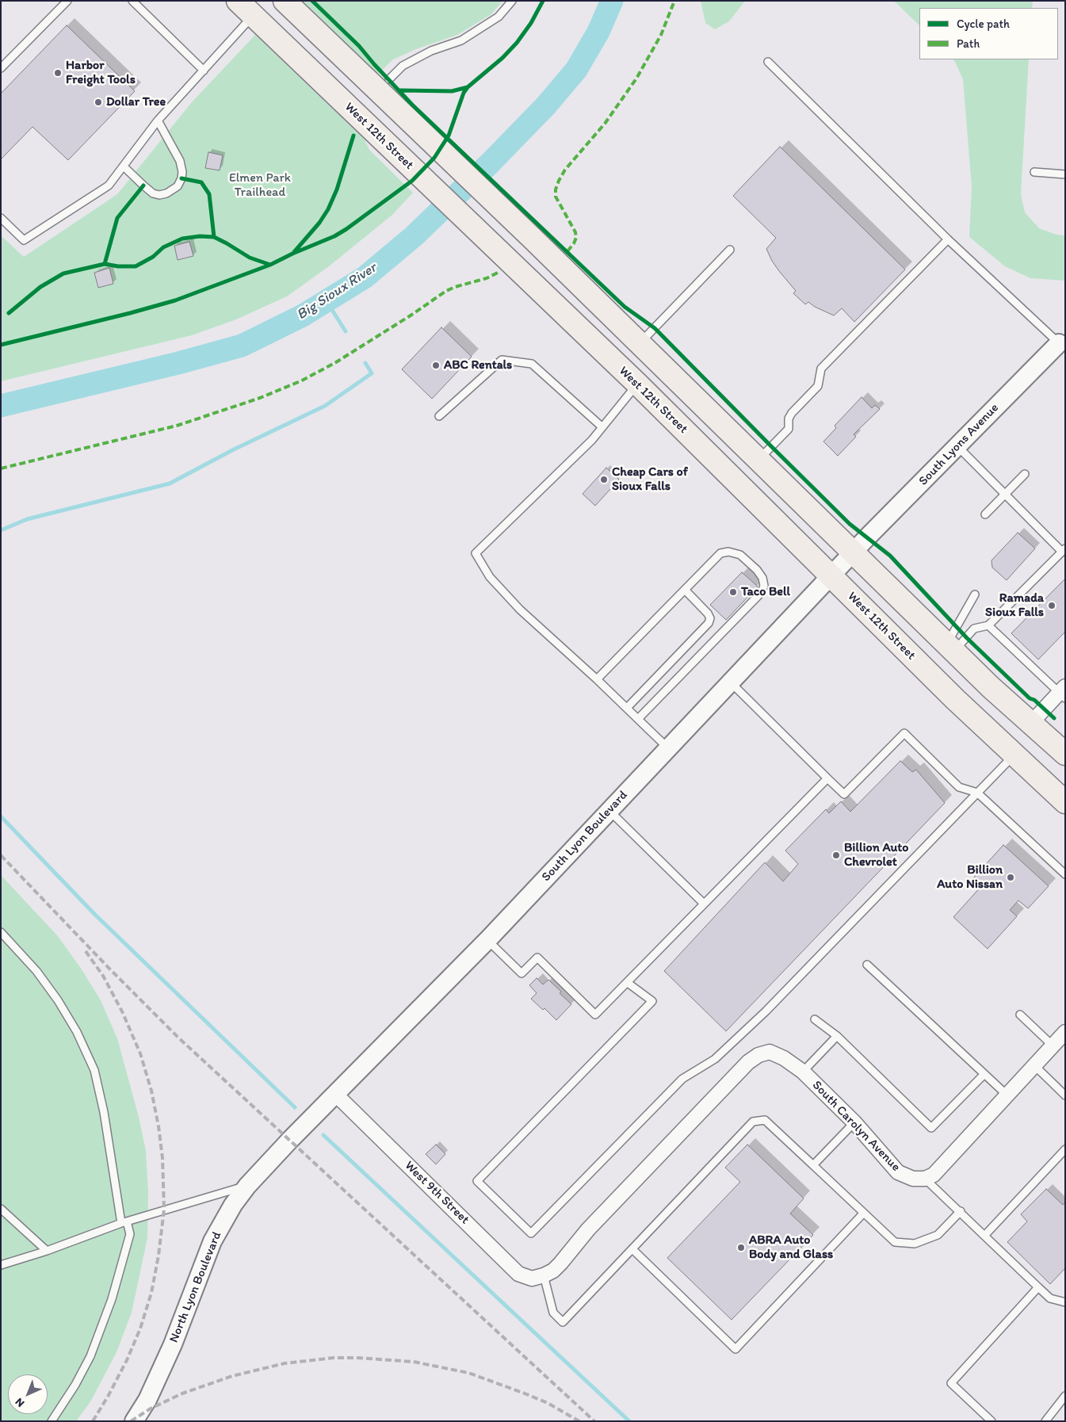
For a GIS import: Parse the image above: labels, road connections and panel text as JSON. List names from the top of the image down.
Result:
{
  "streets": {
    "main road": ["West 12th Street"],
    "street": [
      "South Lyons Avenue",
      "South Lyon Boulevard",
      "South Carolyn Avenue",
      "West 9th Street",
      "North Lyon Boulevard"
    ]
  },
  "crossings": [
    ["West 12th Street", "South Lyons Avenue"],
    ["West 12th Street", "South Lyon Boulevard"],
    ["South Lyons Avenue", "South Lyon Boulevard"],
    ["South Lyon Boulevard", "West 9th Street"],
    ["South Lyon Boulevard", "North Lyon Boulevard"],
    ["South Carolyn Avenue", "West 9th Street"],
    ["West 9th Street", "North Lyon Boulevard"]
  ],
  "water": ["Big Sioux River"],
  "parks": ["Elmen Park Trailhead"],
  "places": [
    "Harbor Freight Tools",
    "Dollar Tree",
    "ABC Rentals",
    "Cheap Cars of Sioux Falls",
    "Taco Bell",
    "Ramada Sioux Falls",
    "Billion Auto Chevrolet",
    "Billion Auto Nissan",
    "ABRA Auto Body and Glass"
  ],
  "legend": ["Cycle path", "Path"],
  "north": "bottom left"
}
